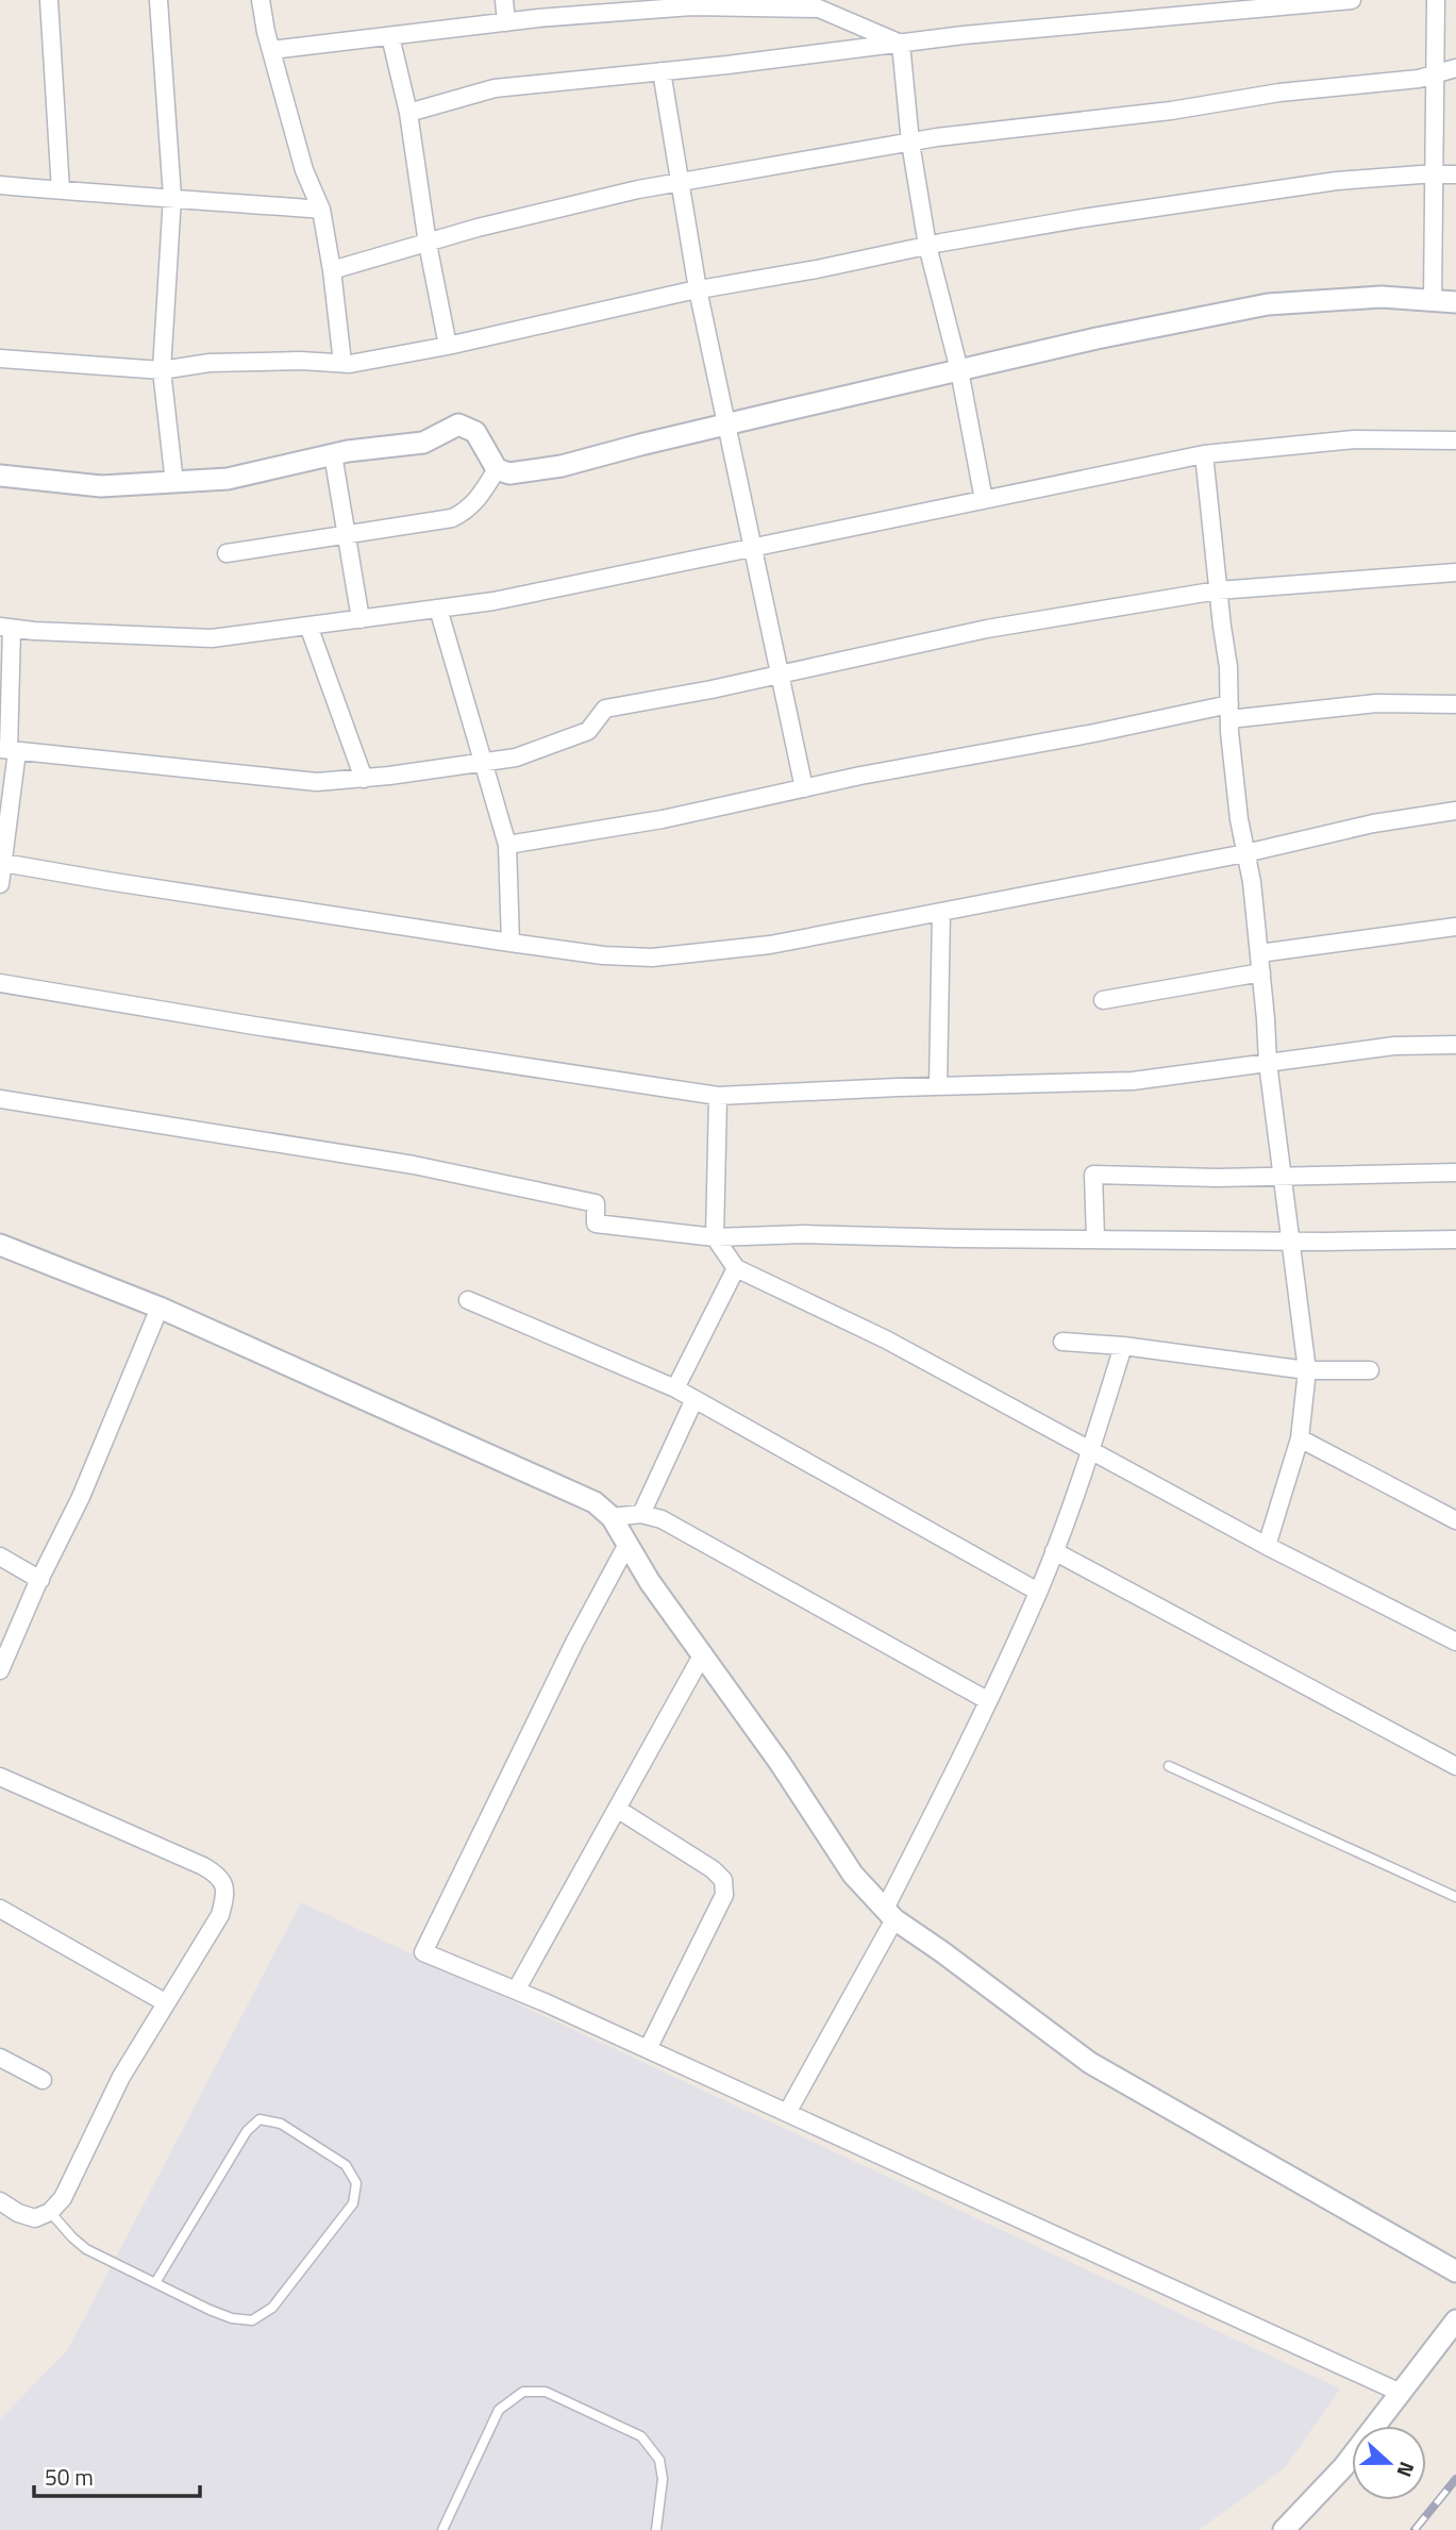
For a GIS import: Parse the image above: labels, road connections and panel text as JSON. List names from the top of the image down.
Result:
{
  "scale_bar": "50 m",
  "north": "right"
}
